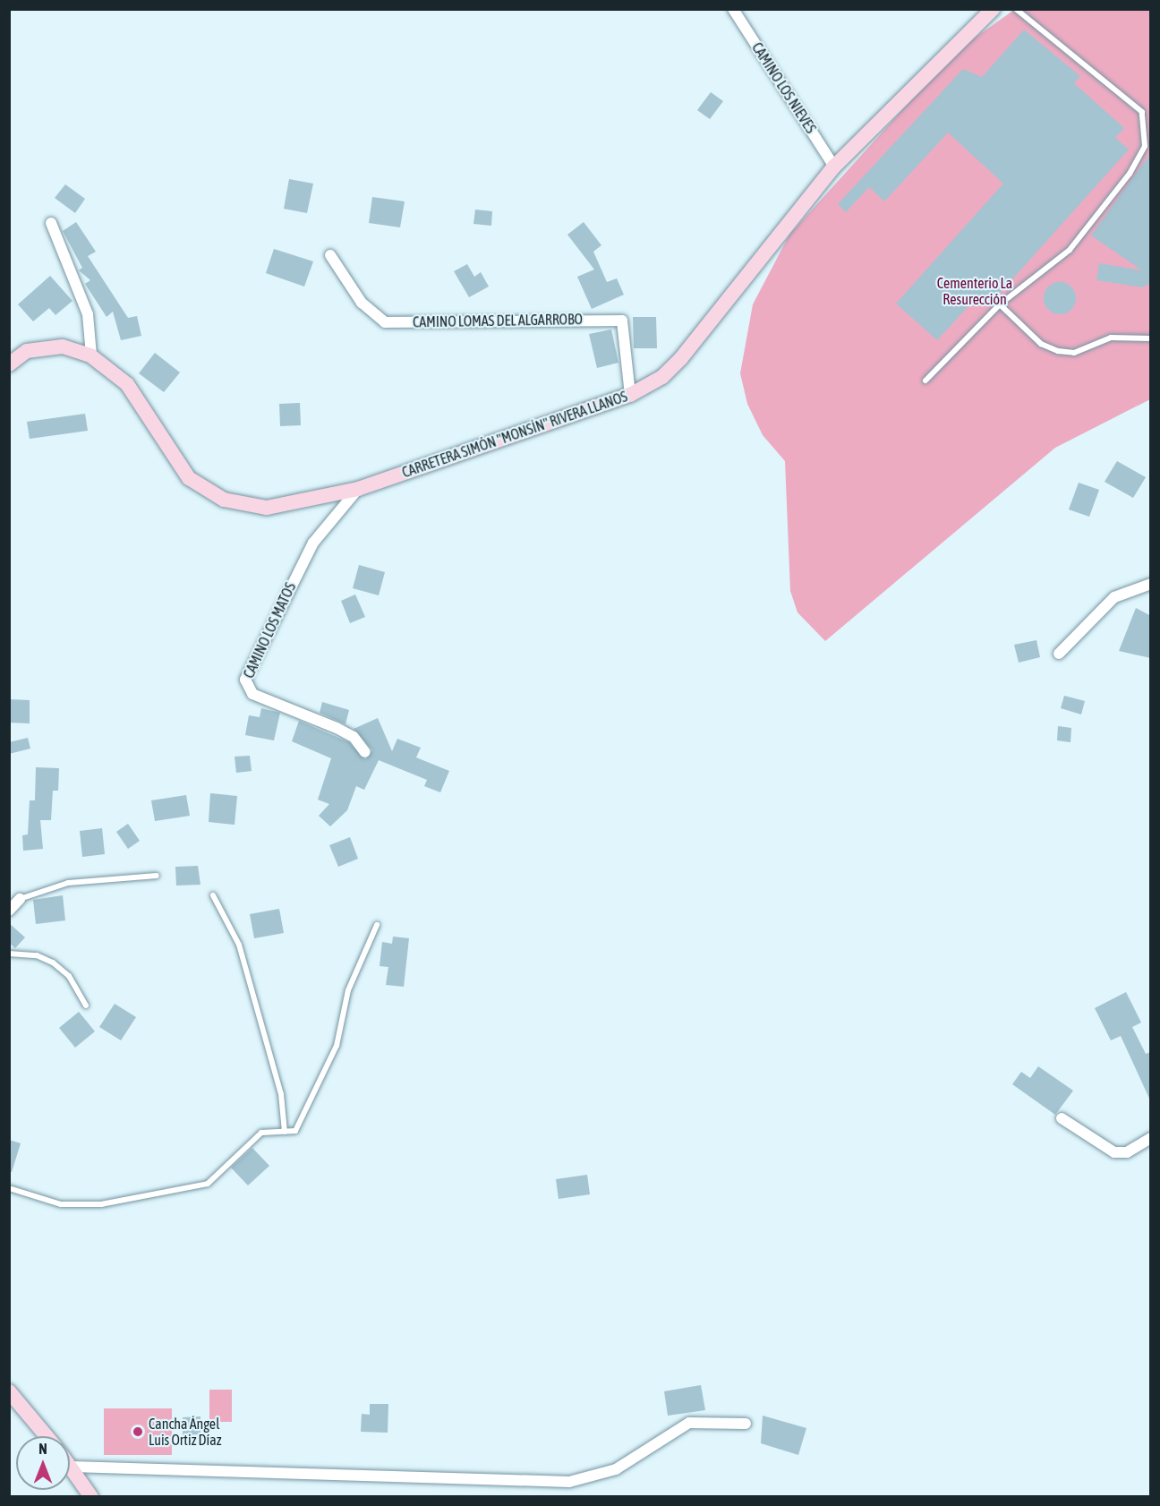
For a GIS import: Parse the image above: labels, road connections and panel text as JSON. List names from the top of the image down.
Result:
{
  "streets": {
    "street": [
      "CAMINO LOS NIEVES",
      "CAMINO LOMAS DEL ALGARROBO",
      "CARRETERA SIMÓN \"MONSÍN\" RIVERA LLANOS",
      "CAMINO LOS MATOS"
    ]
  },
  "crossings": [
    ["CAMINO LOS NIEVES", "CARRETERA SIMÓN \"MONSÍN\" RIVERA LLANOS"],
    ["CAMINO LOMAS DEL ALGARROBO", "CARRETERA SIMÓN \"MONSÍN\" RIVERA LLANOS"],
    ["CARRETERA SIMÓN \"MONSÍN\" RIVERA LLANOS", "CAMINO LOS MATOS"]
  ],
  "parks": ["Cementerio La Resurección"],
  "places": ["Cancha Ángel Luis Ortiz Díaz"],
  "north": "top"
}
